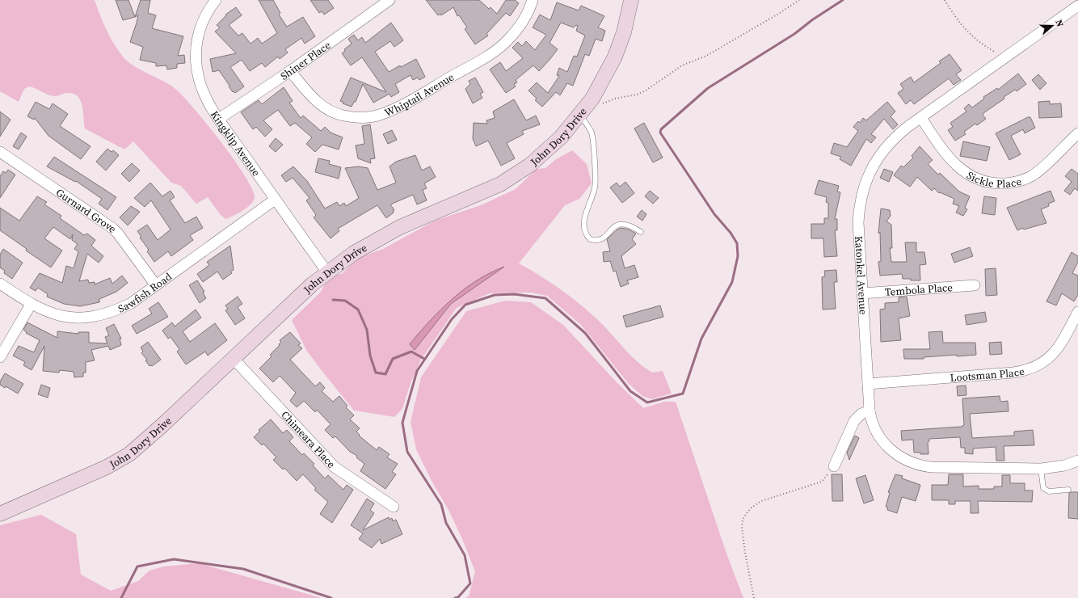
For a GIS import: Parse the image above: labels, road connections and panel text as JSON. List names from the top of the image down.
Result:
{
  "streets": {
    "street": [
      "Shiner Place",
      "Whiptail Avenue",
      "John Dory Drive",
      "Kingklip Avenue",
      "Sickle Place",
      "Gurnard Grove",
      "Katonkel Avenue",
      "Tembola Place",
      "Sawfish Road",
      "Lootsman Place",
      "Chimeara Place"
    ]
  },
  "crossings": [
    ["Shiner Place", "Whiptail Avenue"],
    ["Shiner Place", "Kingklip Avenue"],
    ["John Dory Drive", "Kingklip Avenue"],
    ["John Dory Drive", "Chimeara Place"],
    ["Kingklip Avenue", "Sawfish Road"],
    ["Sickle Place", "Katonkel Avenue"],
    ["Gurnard Grove", "Sawfish Road"],
    ["Katonkel Avenue", "Tembola Place"],
    ["Katonkel Avenue", "Lootsman Place"]
  ],
  "north": "right"
}
